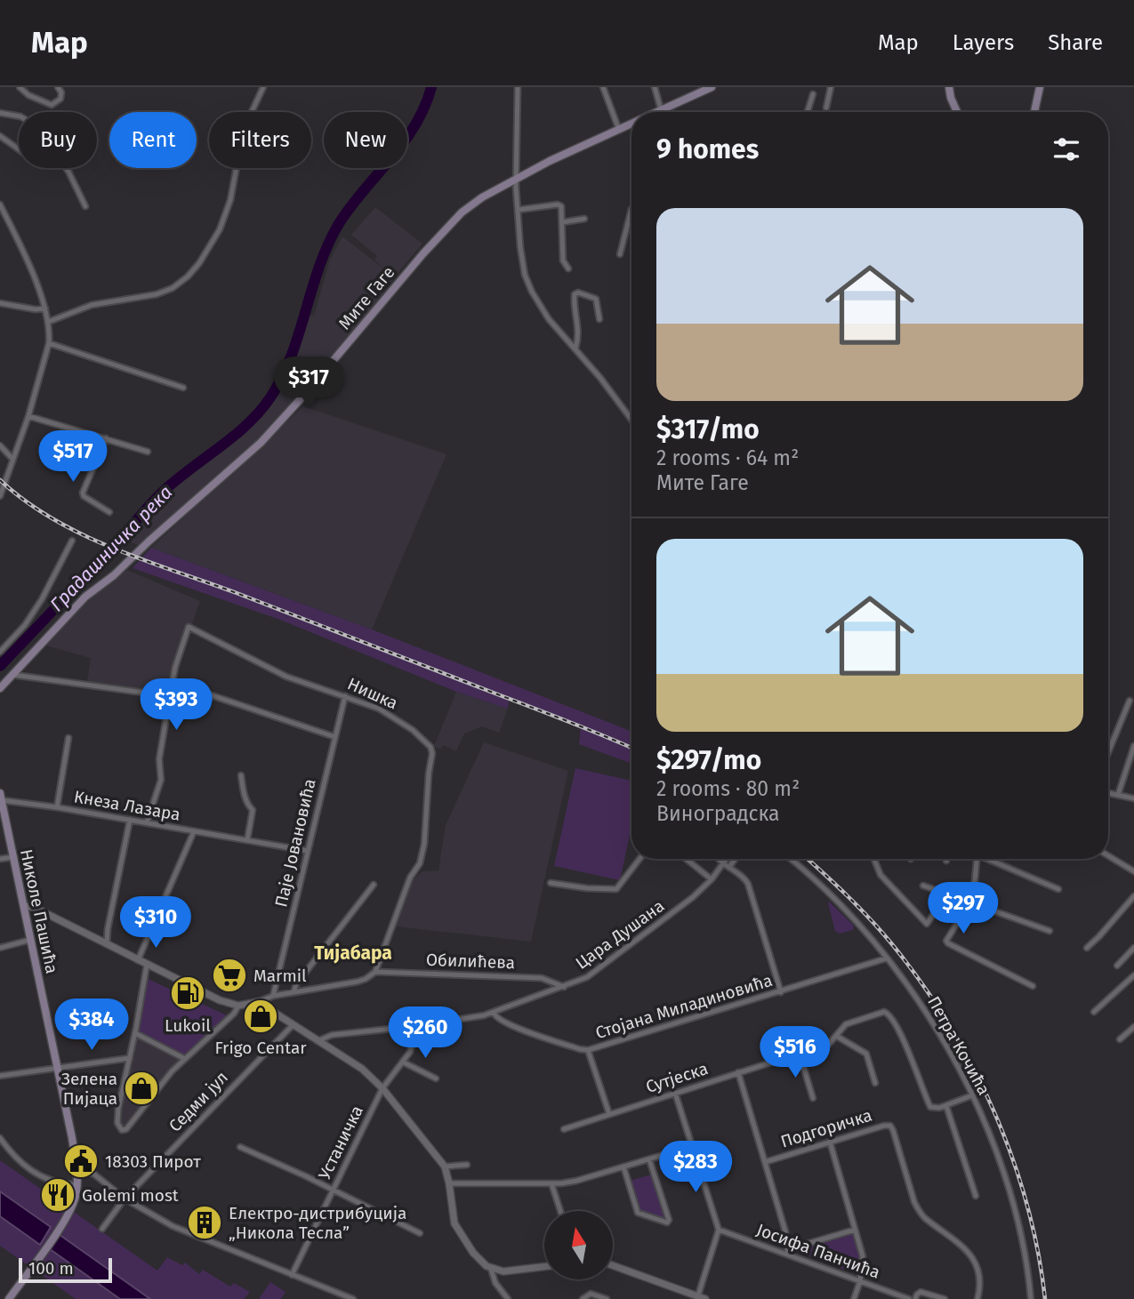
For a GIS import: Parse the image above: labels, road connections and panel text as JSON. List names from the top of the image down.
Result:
{
  "streets": {
    "main road": ["Мите Гаге", "Николе Пашића"],
    "street": [
      "Нишка",
      "Кнеза Лазара",
      "Паје Јовановића",
      "Цара Душана",
      "Обилићева",
      "Стојана Миладиновића",
      "Петра Кочића",
      "Сутјеска",
      "Седми јул",
      "Подгоричка",
      "Устаничка",
      "Јосифа Панчића"
    ]
  },
  "crossings": [
    ["Нишка", "Паје Јовановића"],
    ["Нишка", "Обилићева"],
    ["Кнеза Лазара", "Паје Јовановића"],
    ["Кнеза Лазара", "Николе Пашића"],
    ["Паје Јовановића", "Обилићева"],
    ["Цара Душана", "Обилићева"],
    ["Цара Душана", "Стојана Миладиновића"],
    ["Цара Душана", "Устаничка"],
    ["Стојана Миладиновића", "Петра Кочића"]
  ],
  "districts": ["Тијабара"],
  "water": ["Градашничка река"],
  "places": {
    "supermarket": ["Marmil"],
    "fuel station": ["Lukoil"],
    "shop": ["Frigo Centar", "Зелена Пијаца"],
    "public building": ["18303 Пирот"],
    "restaurant": ["Golemi most"],
    "building": ["Електро-дистрибуција „Никола Тесла”"]
  },
  "scale_bar": "100 m",
  "north": "top",
  "page": {
    "header": "Map",
    "nav": ["Map", "Layers", "Share"],
    "chip": [
      "Buy",
      "Rent",
      "Filters",
      "New"
    ],
    "heading": "9 homes",
    "list": [
      {
        "name": "$317/mo",
        "note": "2 rooms · 64 m² · Мите Гаге"
      },
      {
        "name": "$297/mo",
        "note": "2 rooms · 80 m² · Виноградска"
      }
    ],
    "price": [
      "$317",
      "$517",
      "$393",
      "$297",
      "$310",
      "$384",
      "$260",
      "$516",
      "$283"
    ],
    "scale": "100 m"
  }
}
